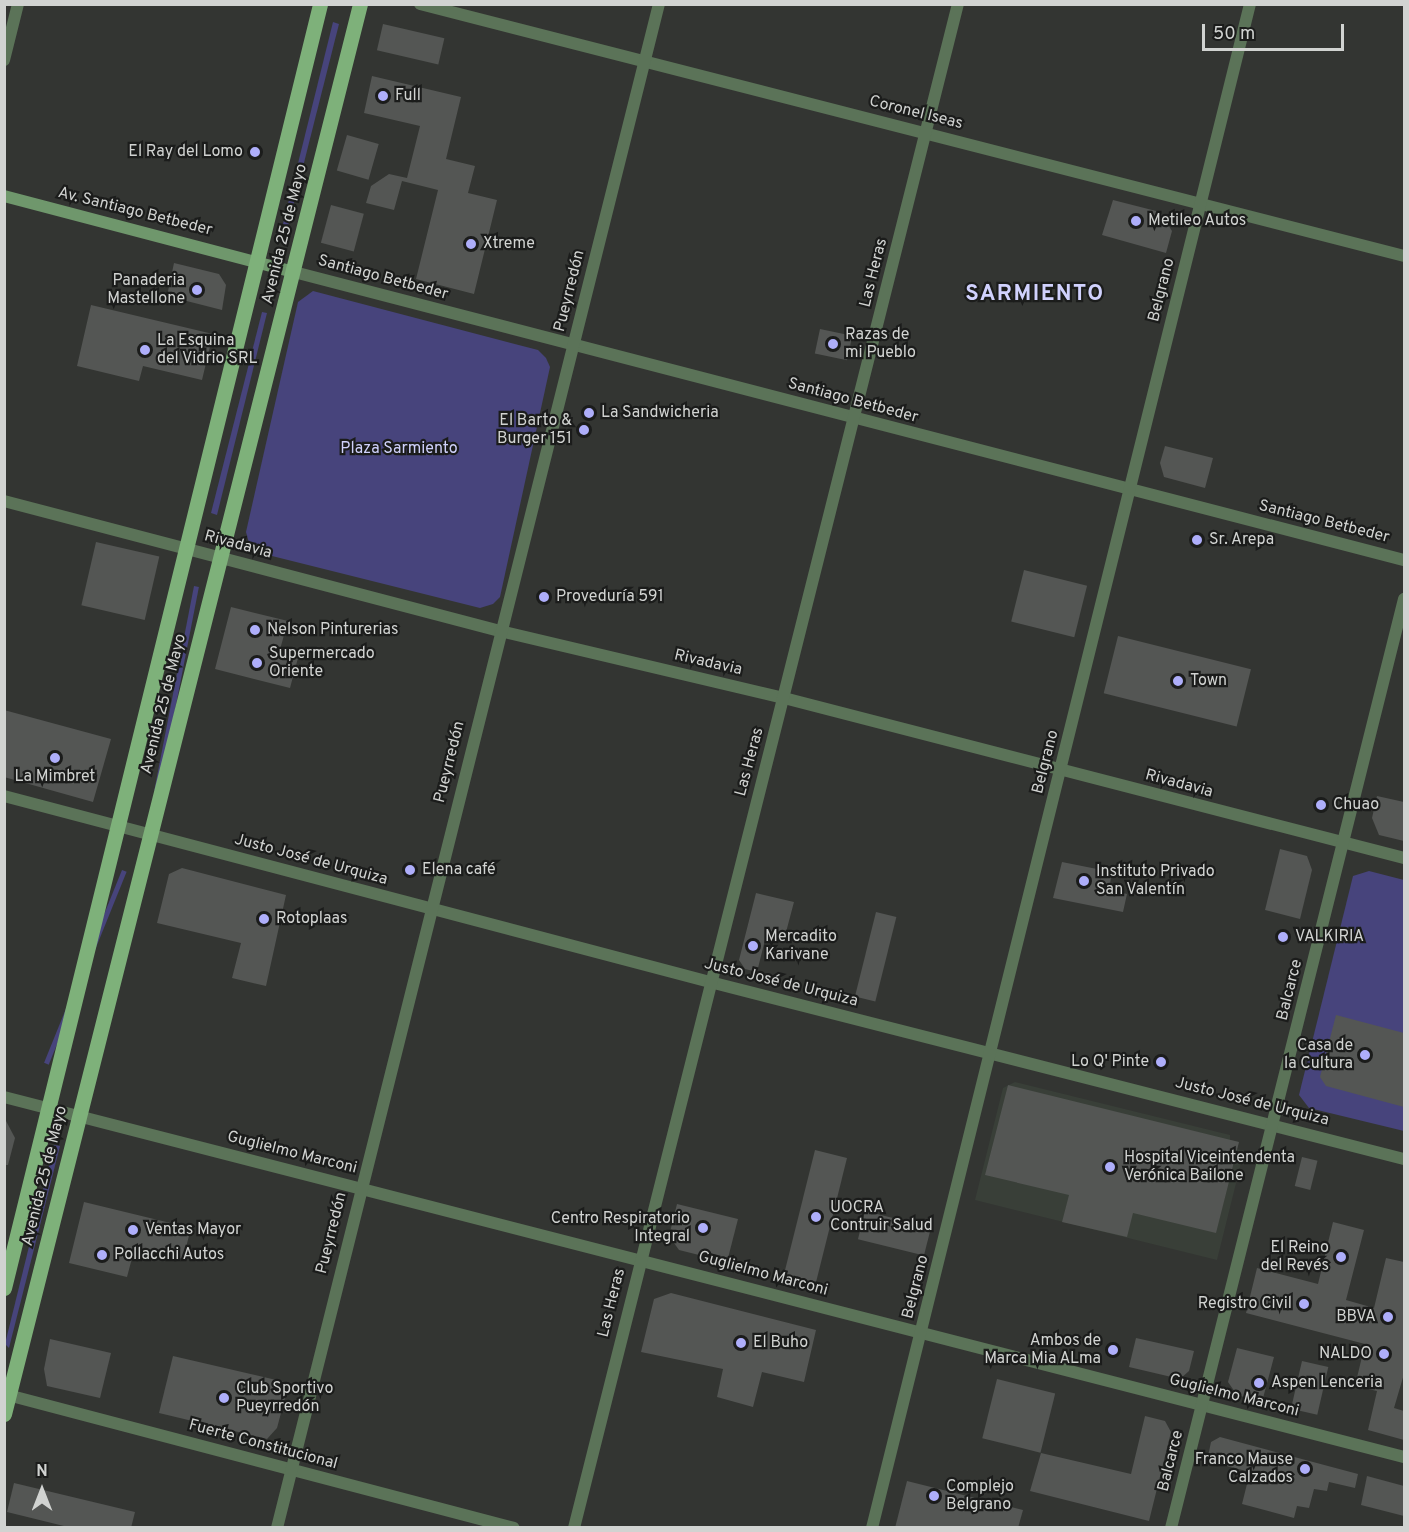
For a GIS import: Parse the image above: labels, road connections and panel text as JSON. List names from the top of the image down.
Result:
{
  "streets": {
    "main road": ["Av. Santiago Betbeder", "Avenida 25 de Mayo"],
    "street": [
      "Coronel Iseas",
      "Las Heras",
      "Santiago Betbeder",
      "Belgrano",
      "Pueyrredón",
      "Rivadavia",
      "Justo José de Urquiza",
      "Balcarce",
      "Guglielmo Marconi",
      "Fuerte Constitucional"
    ]
  },
  "crossings": [
    ["Coronel Iseas", "Las Heras"],
    ["Coronel Iseas", "Belgrano"],
    ["Coronel Iseas", "Pueyrredón"],
    ["Av. Santiago Betbeder", "Avenida 25 de Mayo"],
    ["Av. Santiago Betbeder", "Santiago Betbeder"],
    ["Avenida 25 de Mayo", "Santiago Betbeder"],
    ["Avenida 25 de Mayo", "Rivadavia"],
    ["Avenida 25 de Mayo", "Justo José de Urquiza"],
    ["Avenida 25 de Mayo", "Guglielmo Marconi"],
    ["Avenida 25 de Mayo", "Fuerte Constitucional"],
    ["Las Heras", "Santiago Betbeder"],
    ["Las Heras", "Rivadavia"],
    ["Las Heras", "Justo José de Urquiza"],
    ["Las Heras", "Guglielmo Marconi"],
    ["Santiago Betbeder", "Belgrano"],
    ["Santiago Betbeder", "Pueyrredón"],
    ["Belgrano", "Rivadavia"],
    ["Belgrano", "Justo José de Urquiza"],
    ["Belgrano", "Guglielmo Marconi"],
    ["Pueyrredón", "Rivadavia"],
    ["Pueyrredón", "Justo José de Urquiza"],
    ["Pueyrredón", "Guglielmo Marconi"],
    ["Pueyrredón", "Fuerte Constitucional"],
    ["Rivadavia", "Balcarce"],
    ["Justo José de Urquiza", "Balcarce"],
    ["Balcarce", "Guglielmo Marconi"]
  ],
  "districts": ["SARMIENTO"],
  "parks": ["Plaza Sarmiento"],
  "places": [
    "Full",
    "El Ray del Lomo",
    "Metileo Autos",
    "Xtreme",
    "Panaderia Mastellone",
    "Razas de mi Pueblo",
    "La Esquina del Vidrio SRL",
    "La Sandwicheria",
    "El Barto & Burger 151",
    "Sr. Arepa",
    "Proveduría 591",
    "Nelson Pinturerias",
    "Supermercado Oriente",
    "Town",
    "La Mimbret",
    "Chuao",
    "Elena café",
    "Instituto Privado San Valentín",
    "Rotoplaas",
    "VALKIRIA",
    "Mercadito Karivane",
    "Casa de la Cultura",
    "Lo Q' Pinte",
    "Hospital Viceintendenta Verónica Bailone",
    "UOCRA Contruir Salud",
    "Centro Respiratorio Integral",
    "Ventas Mayor",
    "Pollacchi Autos",
    "El Reino del Revés",
    "Registro Civil",
    "BBVA",
    "El Buho",
    "Ambos de Marca Mia ALma",
    "NALDO",
    "Aspen Lenceria",
    "Club Sportivo Pueyrredón",
    "Franco Mause Calzados",
    "Complejo Belgrano"
  ],
  "scale_bar": "50 m",
  "north": "top"
}
